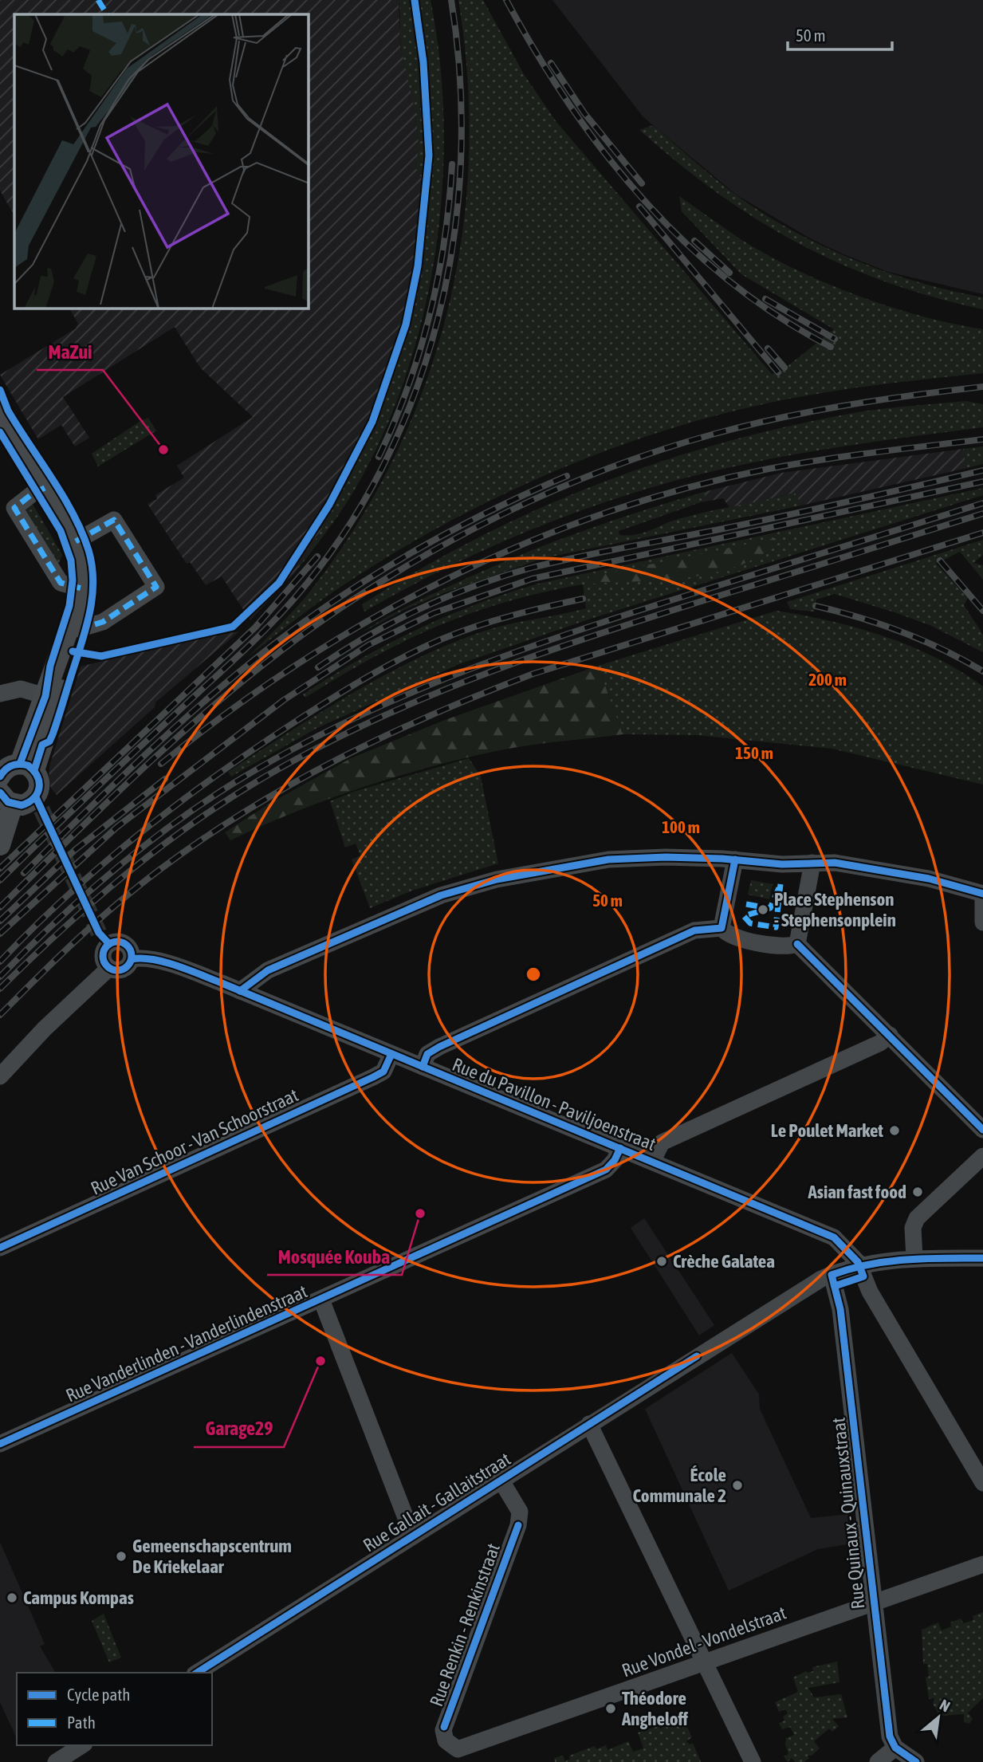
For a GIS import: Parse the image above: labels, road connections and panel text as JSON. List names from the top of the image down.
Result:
{
  "streets": {
    "street": [
      "Rue du Pavillon - Paviljoenstraat",
      "Rue Van Schoor - Van Schoorstraat",
      "Rue Vanderlinden - Vanderlindenstraat",
      "Rue Gallait - Gallaitstraat",
      "Rue Quinaux - Quinauxstraat",
      "Rue Renkin - Renkinstraat",
      "Rue Vondel - Vondelstraat"
    ]
  },
  "crossings": [
    ["Rue du Pavillon - Paviljoenstraat", "Rue Van Schoor - Van Schoorstraat"],
    ["Rue du Pavillon - Paviljoenstraat", "Rue Vanderlinden - Vanderlindenstraat"],
    ["Rue du Pavillon - Paviljoenstraat", "Rue Gallait - Gallaitstraat"],
    ["Rue Gallait - Gallaitstraat", "Rue Quinaux - Quinauxstraat"],
    ["Rue Gallait - Gallaitstraat", "Rue Renkin - Renkinstraat"],
    ["Rue Quinaux - Quinauxstraat", "Rue Vondel - Vondelstraat"],
    ["Rue Renkin - Renkinstraat", "Rue Vondel - Vondelstraat"]
  ],
  "places": [
    "MaZui",
    "Place Stephenson - Stephensonplein",
    "Le Poulet Market",
    "Asian fast food",
    "Mosquée Kouba",
    "Crèche Galatea",
    "Garage29",
    "École Communale 2",
    "Gemeenschapscentrum De Kriekelaar",
    "Campus Kompas",
    "Théodore Angheloff"
  ],
  "legend": ["Cycle path", "Path"],
  "scale_bar": "50 m",
  "north": "top right",
  "rings": [
    "200 m",
    "150 m",
    "100 m",
    "50 m"
  ]
}
